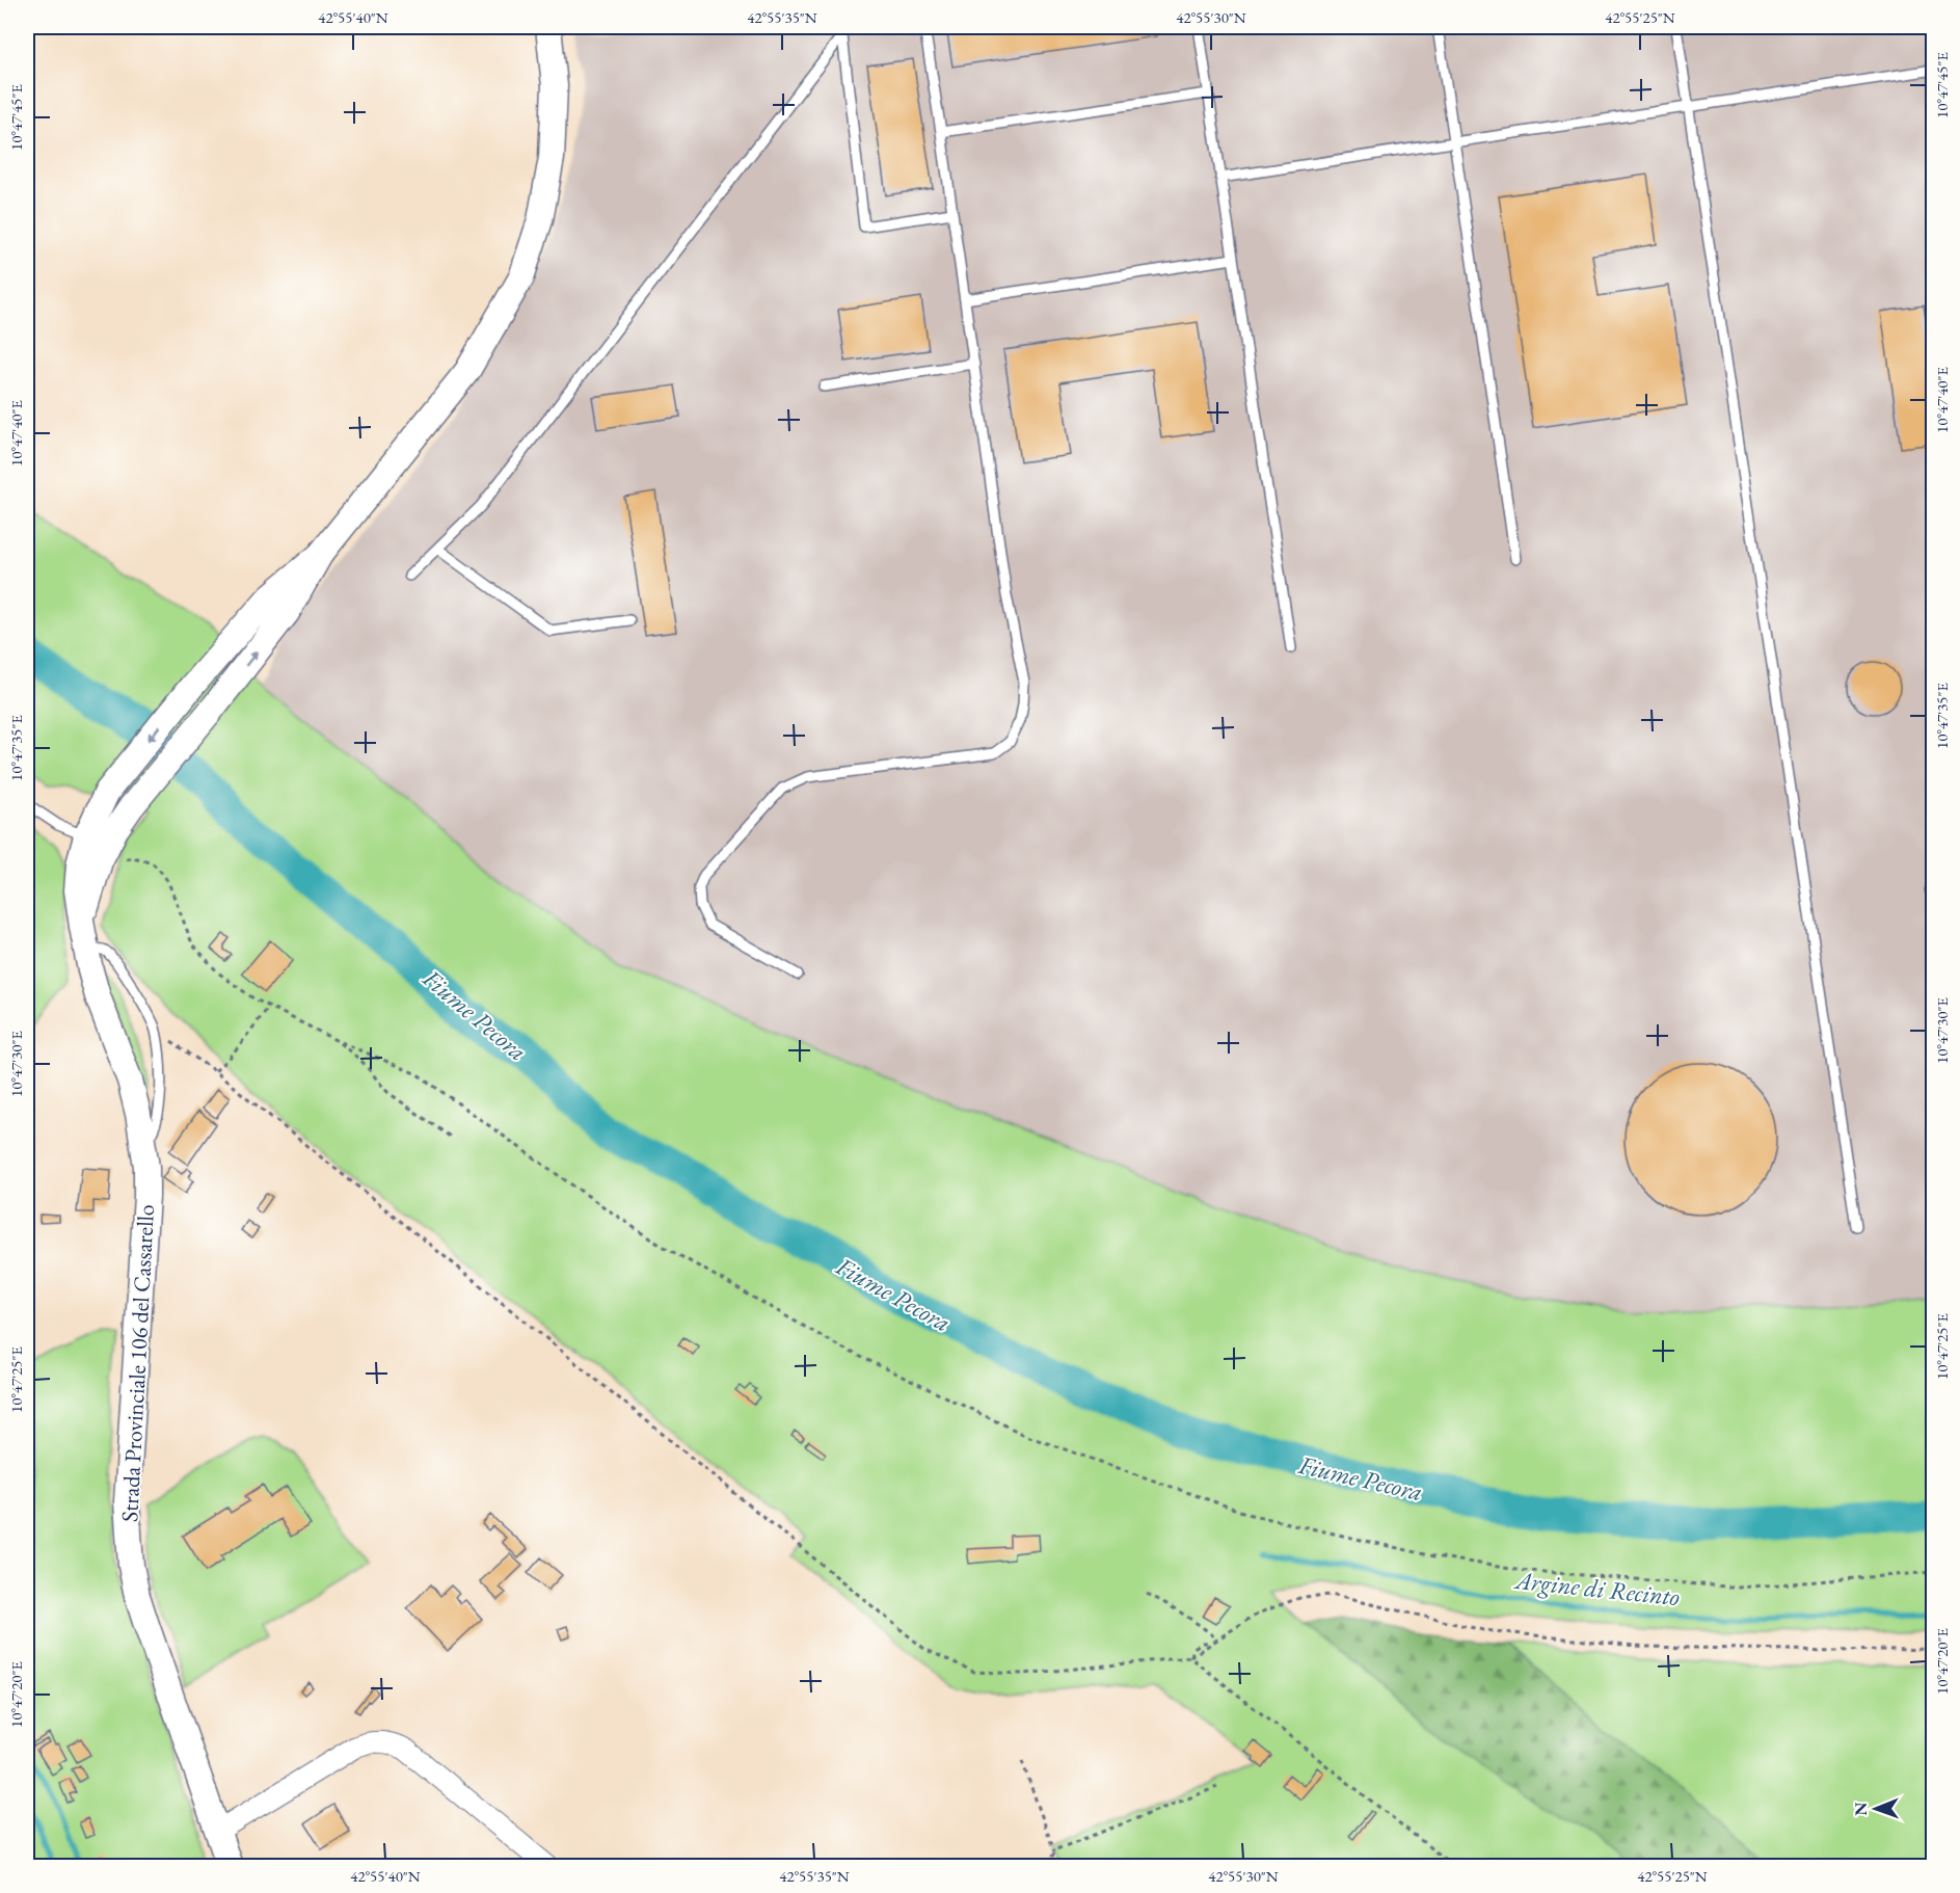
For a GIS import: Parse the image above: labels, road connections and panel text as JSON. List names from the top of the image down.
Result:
{
  "streets": {
    "street": ["Strada Provinciale 106 del Cassarello"]
  },
  "water": ["Fiume Pecora", "Argine di Recinto"],
  "north": "left",
  "coordinates": [
    "42°55'40\"N",
    "42°55'35\"N",
    "42°55'30\"N",
    "42°55'25\"N",
    "10°47'45\"E",
    "10°47'40\"E",
    "10°47'35\"E",
    "10°47'30\"E",
    "10°47'25\"E",
    "10°47'20\"E"
  ]
}
